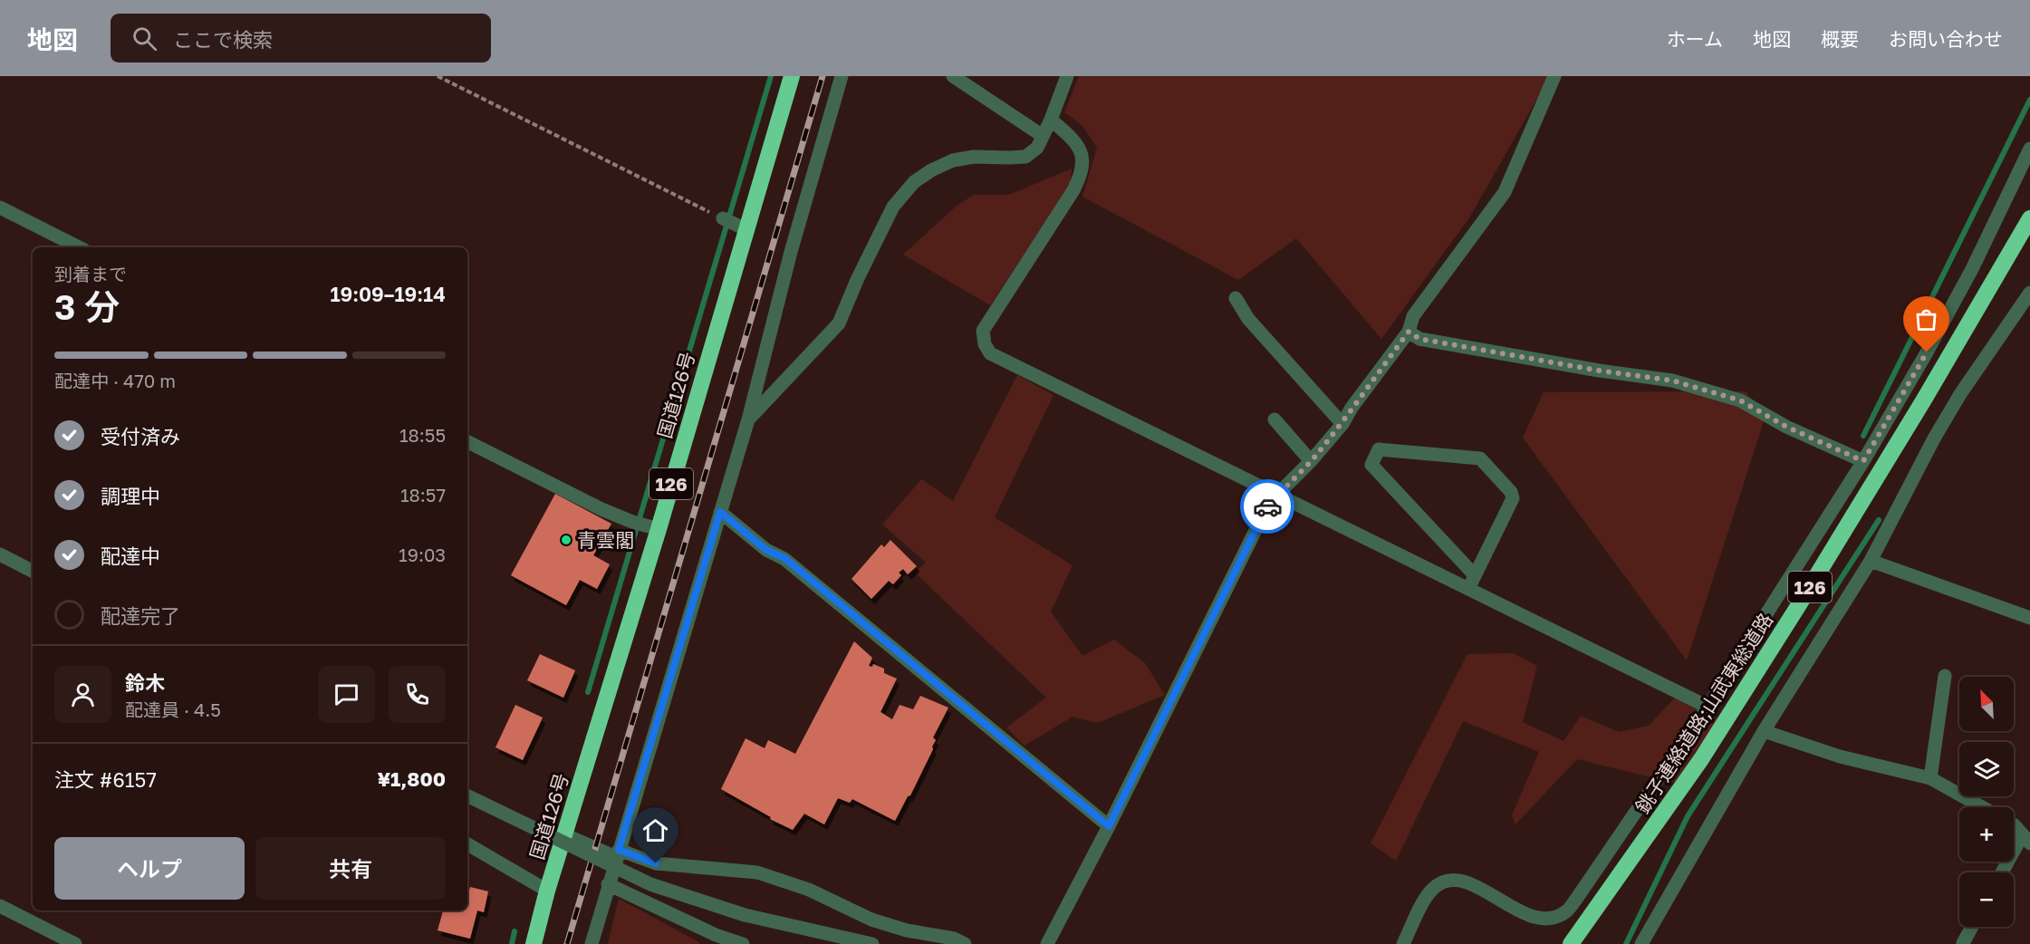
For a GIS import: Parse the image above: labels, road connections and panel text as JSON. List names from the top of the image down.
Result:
{
  "streets": {
    "highway": ["国道126号", "126", "銚子連絡道路;山武東総道路"]
  },
  "places": ["青雲閣"],
  "north": "top left",
  "page": {
    "header": "地図",
    "search": "ここで検索",
    "nav": [
      "ホーム",
      "地図",
      "概要",
      "お問い合わせ"
    ],
    "heading": ["3 分", "到着まで", "19:09–19:14"],
    "panel": [
      "鈴木",
      "配達員 · 4.5",
      "注文 #6157",
      "¥1,800"
    ],
    "bar": "配達中 · 470 m",
    "list": [
      ["受付済み", "18:55"],
      ["調理中", "18:57"],
      ["配達中", "19:03"],
      "配達完了"
    ],
    "map_buttons": ["+", "−"],
    "buttons": ["ヘルプ", "共有"]
  }
}
